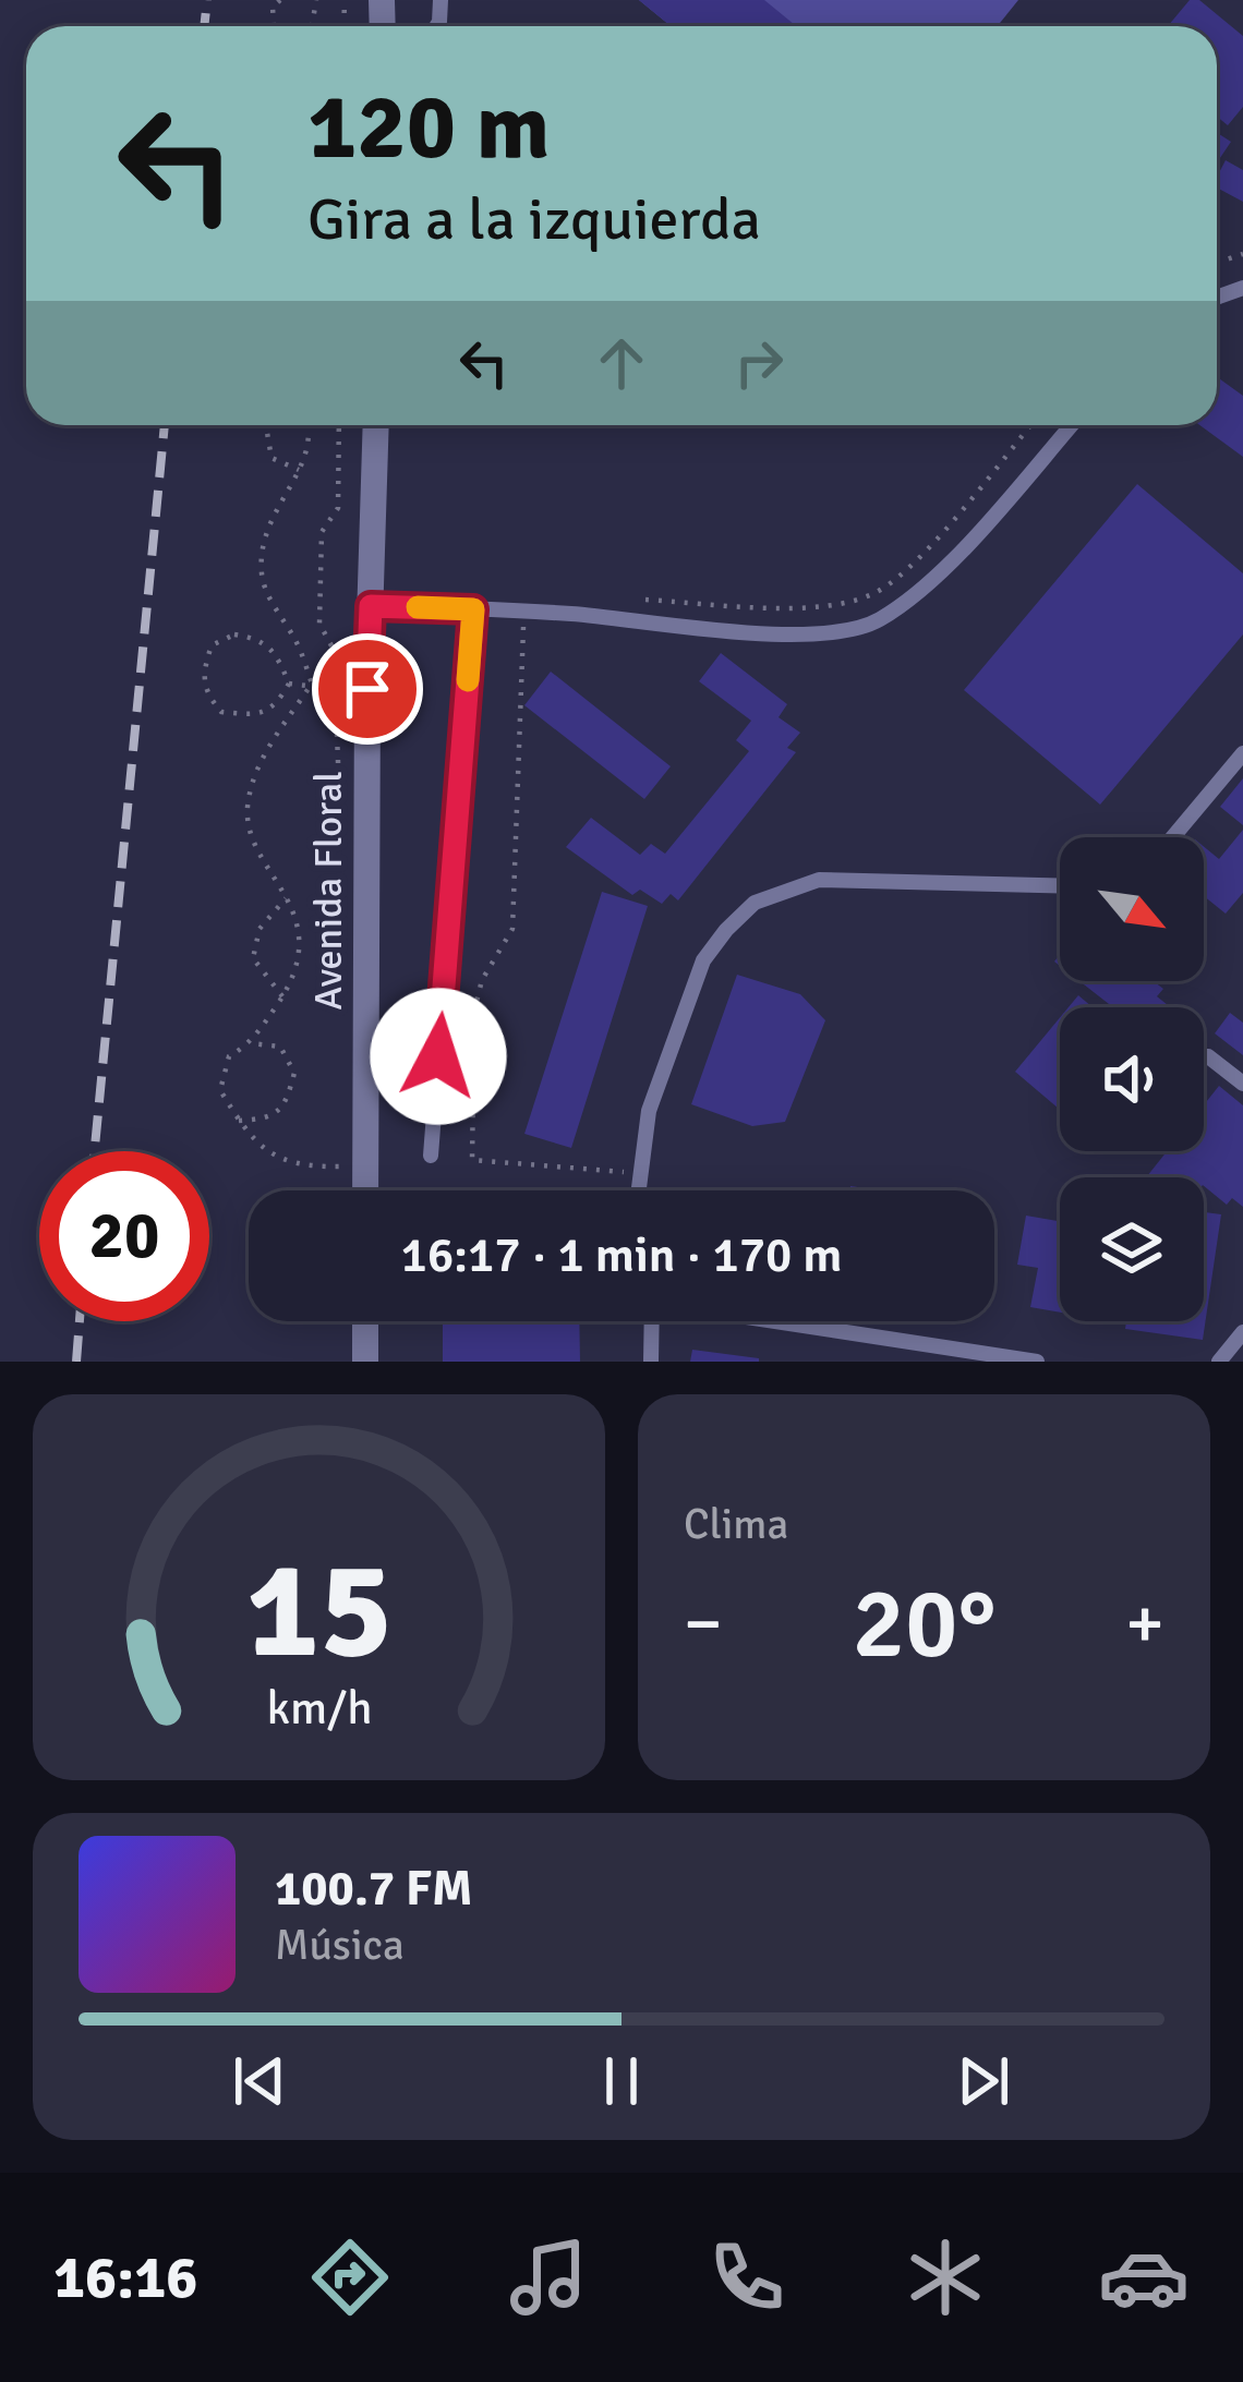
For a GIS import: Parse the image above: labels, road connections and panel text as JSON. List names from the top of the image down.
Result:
{
  "streets": {
    "street": ["Avenida Floral"]
  },
  "north": "bottom right",
  "page": {
    "turn": ["120 m", "Gira a la izquierda"],
    "limit": "20",
    "trip": "16:17 · 1 min · 170 m",
    "tile": "Clima",
    "heat": ["−", "20°", "+"],
    "song": ["100.7 FM", "Música"],
    "tabs": "16:16",
    "gauge": ["15", "km/h"]
  }
}
